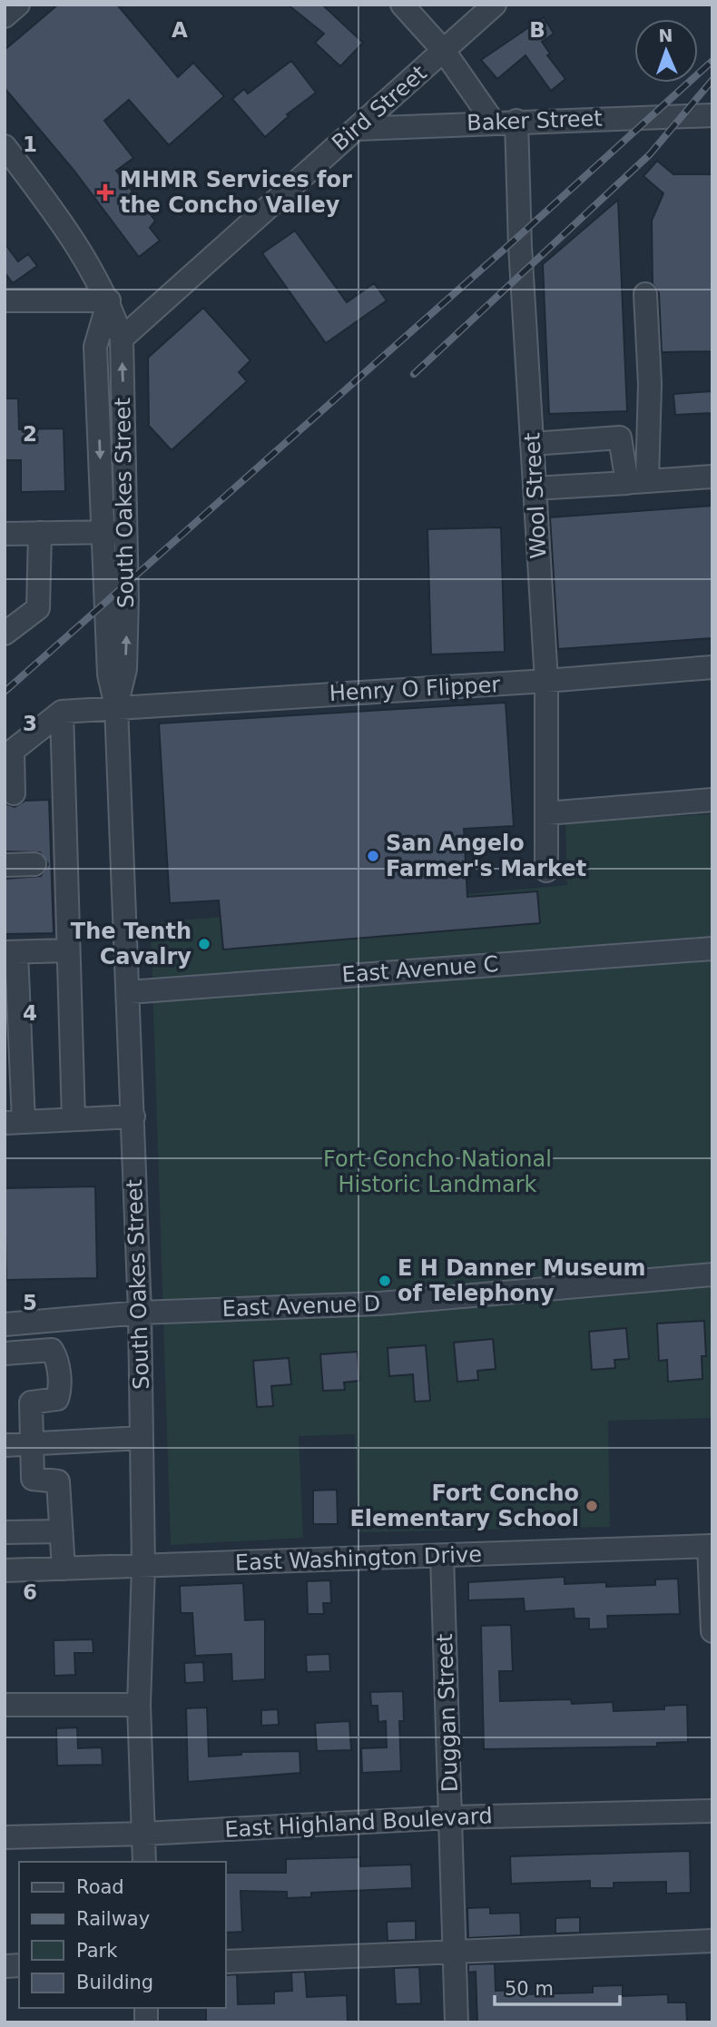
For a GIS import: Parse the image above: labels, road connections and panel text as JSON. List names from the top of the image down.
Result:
{
  "streets": {
    "street": [
      "Bird Street",
      "Baker Street",
      "Wool Street",
      "South Oakes Street",
      "Henry O Flipper",
      "East Avenue C",
      "East Avenue D",
      "East Washington Drive",
      "Duggan Street",
      "East Highland Boulevard"
    ]
  },
  "crossings": [
    ["Bird Street", "Baker Street"],
    ["Bird Street", "South Oakes Street"],
    ["Baker Street", "Wool Street"],
    ["Wool Street", "Henry O Flipper"],
    ["South Oakes Street", "Henry O Flipper"],
    ["South Oakes Street", "East Avenue C"],
    ["South Oakes Street", "East Avenue D"],
    ["South Oakes Street", "East Washington Drive"],
    ["South Oakes Street", "East Highland Boulevard"],
    ["East Washington Drive", "Duggan Street"],
    ["Duggan Street", "East Highland Boulevard"]
  ],
  "parks": ["Fort Concho National Historic Landmark"],
  "places": {
    "health": ["MHMR Services for the Concho Valley"],
    "other": [
      "San Angelo Farmer's Market",
      "The Tenth Cavalry",
      "E H Danner Museum of Telephony",
      "Fort Concho Elementary School"
    ]
  },
  "legend": [
    "Road",
    "Railway",
    "Park",
    "Building"
  ],
  "scale_bar": "50 m",
  "north": "top",
  "grid": {
    "columns": ["A", "B"],
    "rows": [
      "1",
      "2",
      "3",
      "4",
      "5",
      "6"
    ]
  }
}
